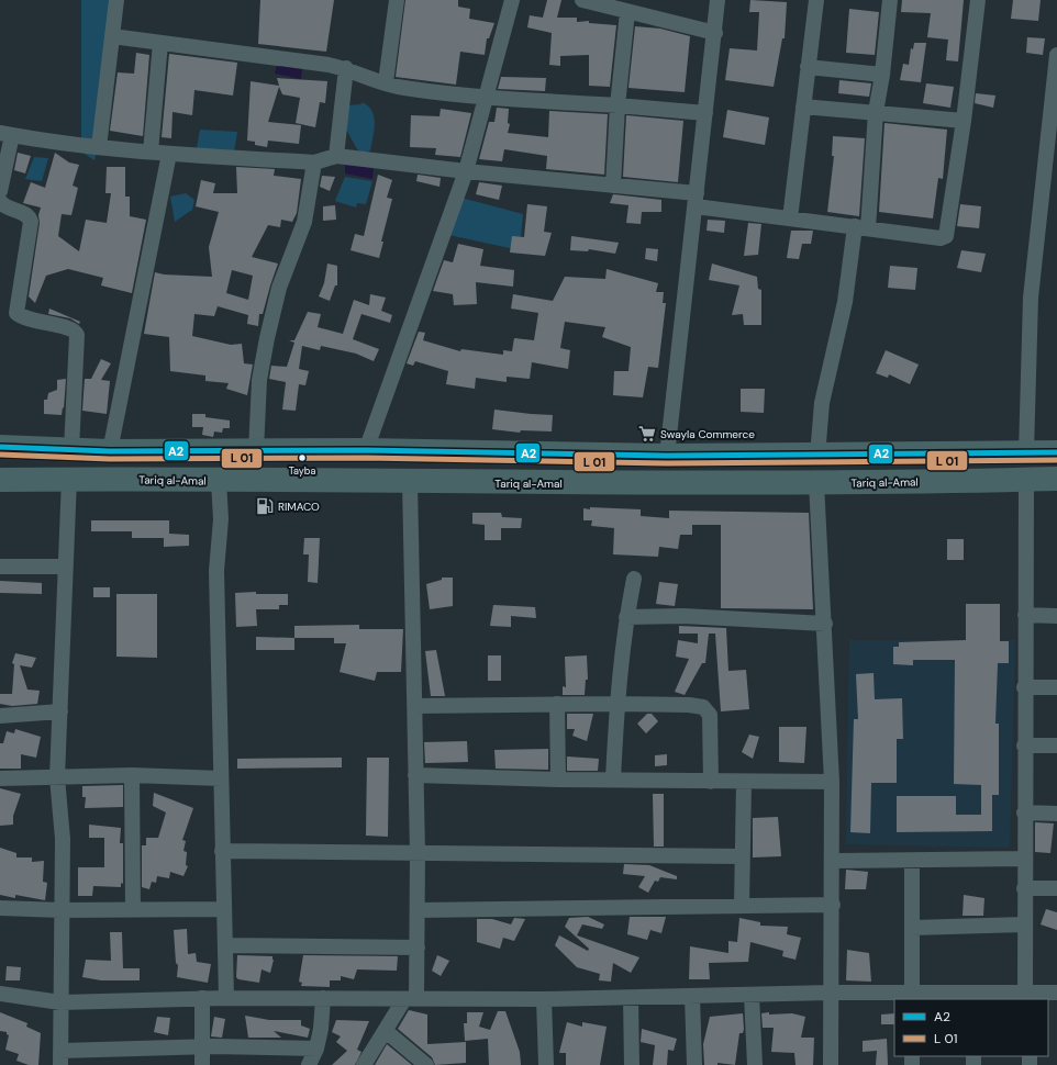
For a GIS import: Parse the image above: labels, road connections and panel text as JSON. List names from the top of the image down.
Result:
{
  "streets": {
    "highway": ["Tariq al-Amal"]
  },
  "places": {
    "supermarket": ["Swayla Commerce"],
    "other": ["Tayba"],
    "fuel station": ["RIMACO"]
  },
  "lines": ["transit line A2"],
  "legend": ["A2", "L 01"]
}
